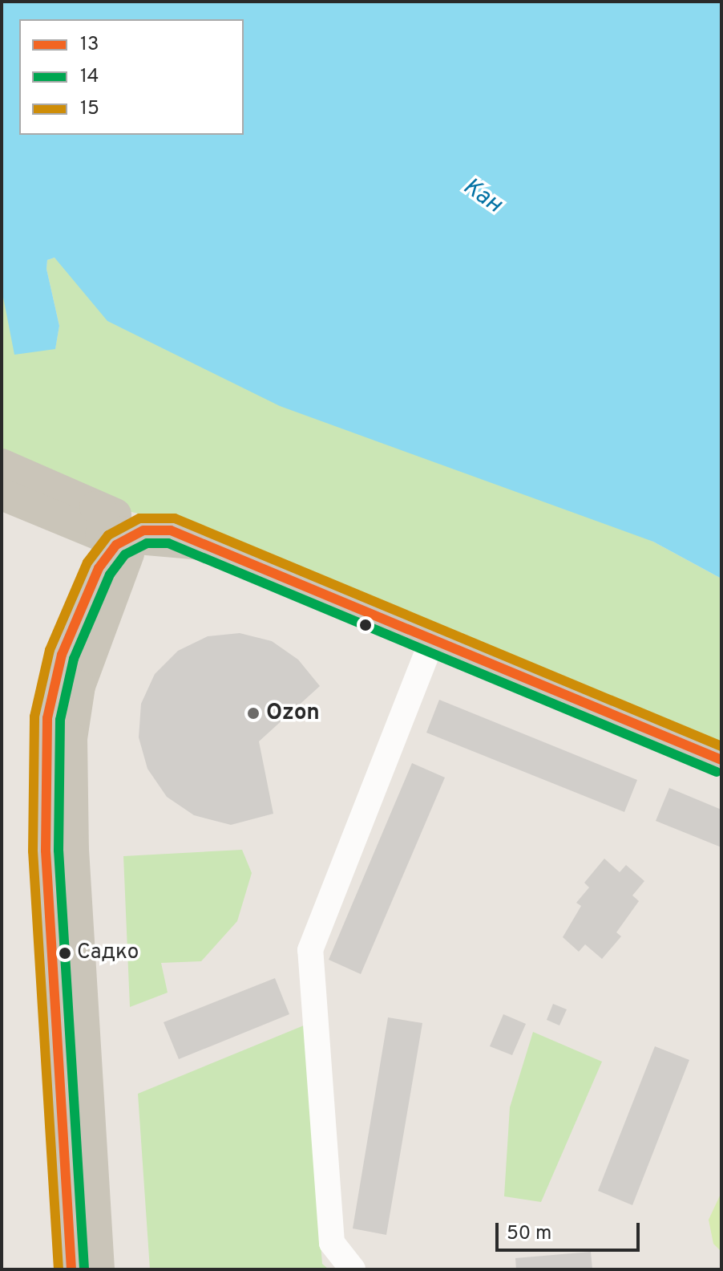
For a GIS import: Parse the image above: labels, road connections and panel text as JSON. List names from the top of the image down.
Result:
{
  "water": ["Кан"],
  "places": ["Ozon", "Садко"],
  "lines": ["transit line 15", "transit line 13", "transit line 14"],
  "legend": ["13", "14", "15"],
  "scale_bar": "50 m"
}
